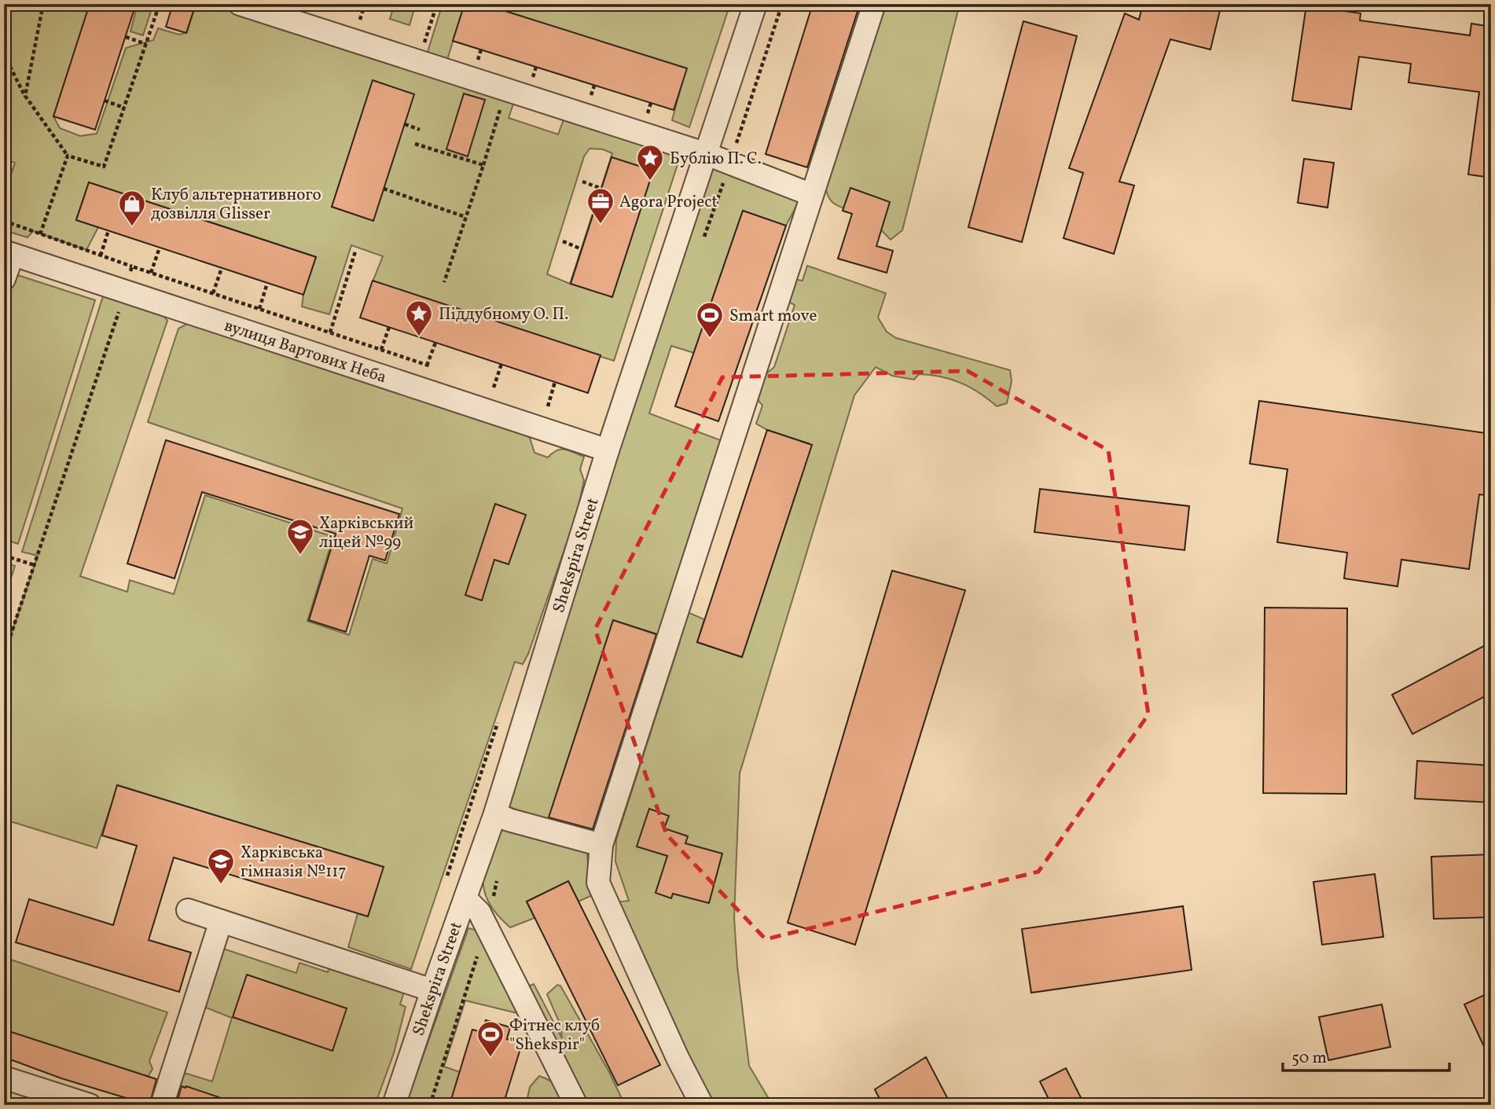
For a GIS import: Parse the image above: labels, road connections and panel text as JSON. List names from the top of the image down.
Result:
{
  "streets": {
    "street": ["вулиця Вартових Неба", "Shekspira Street"]
  },
  "crossings": [
    ["вулиця Вартових Неба", "Shekspira Street"]
  ],
  "places": {
    "place": ["Бублію П. С.", "Піддубному О. П."],
    "office": ["Agora Project"],
    "shop": ["Клуб альтернативного дозвілля Glisser"],
    "sports": ["Smart move", "Фітнес клуб \"Shekspir\""],
    "school or university": ["Харківський ліцей №99", "Харківська гімназія №117"]
  },
  "scale_bar": "50 m"
}
